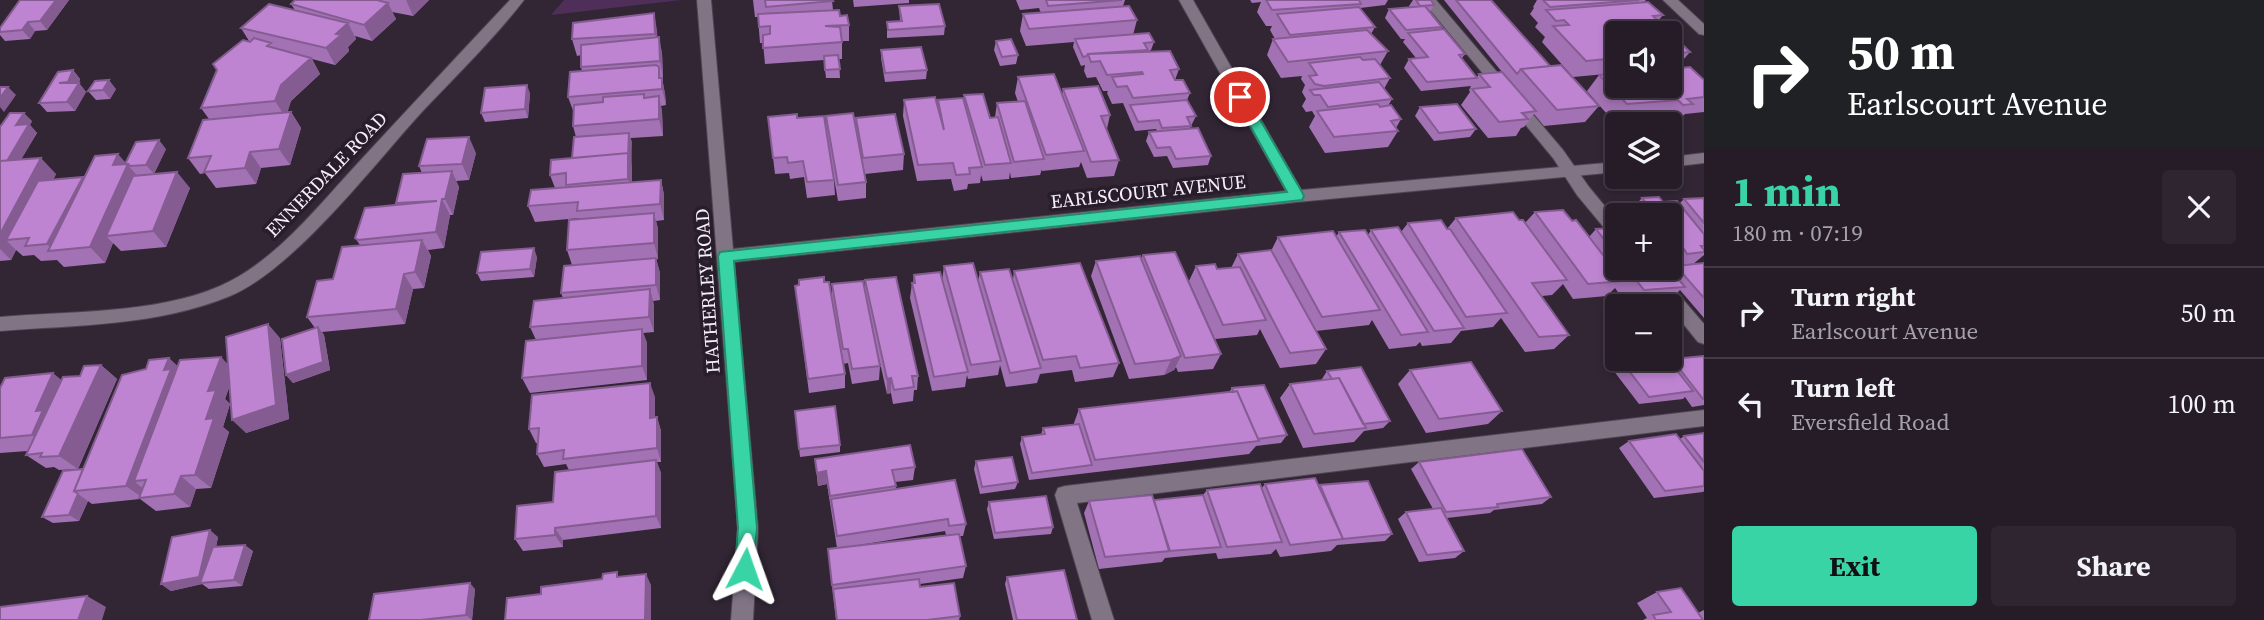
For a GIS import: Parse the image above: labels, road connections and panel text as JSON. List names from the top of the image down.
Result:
{
  "streets": {
    "street": ["ENNERDALE ROAD", "EARLSCOURT AVENUE", "HATHERLEY ROAD"]
  },
  "crossings": [
    ["EARLSCOURT AVENUE", "HATHERLEY ROAD"]
  ],
  "page": {
    "turn": ["50 m", "Earlscourt Avenue"],
    "map_buttons": ["+", "−"],
    "heading": ["1 min", "180 m · 07:19"],
    "list": [
      {
        "name": "Turn right",
        "note": "Earlscourt Avenue",
        "value": "50 m"
      },
      {
        "name": "Turn left",
        "note": "Eversfield Road",
        "value": "100 m"
      }
    ],
    "buttons": ["Exit", "Share"]
  }
}
